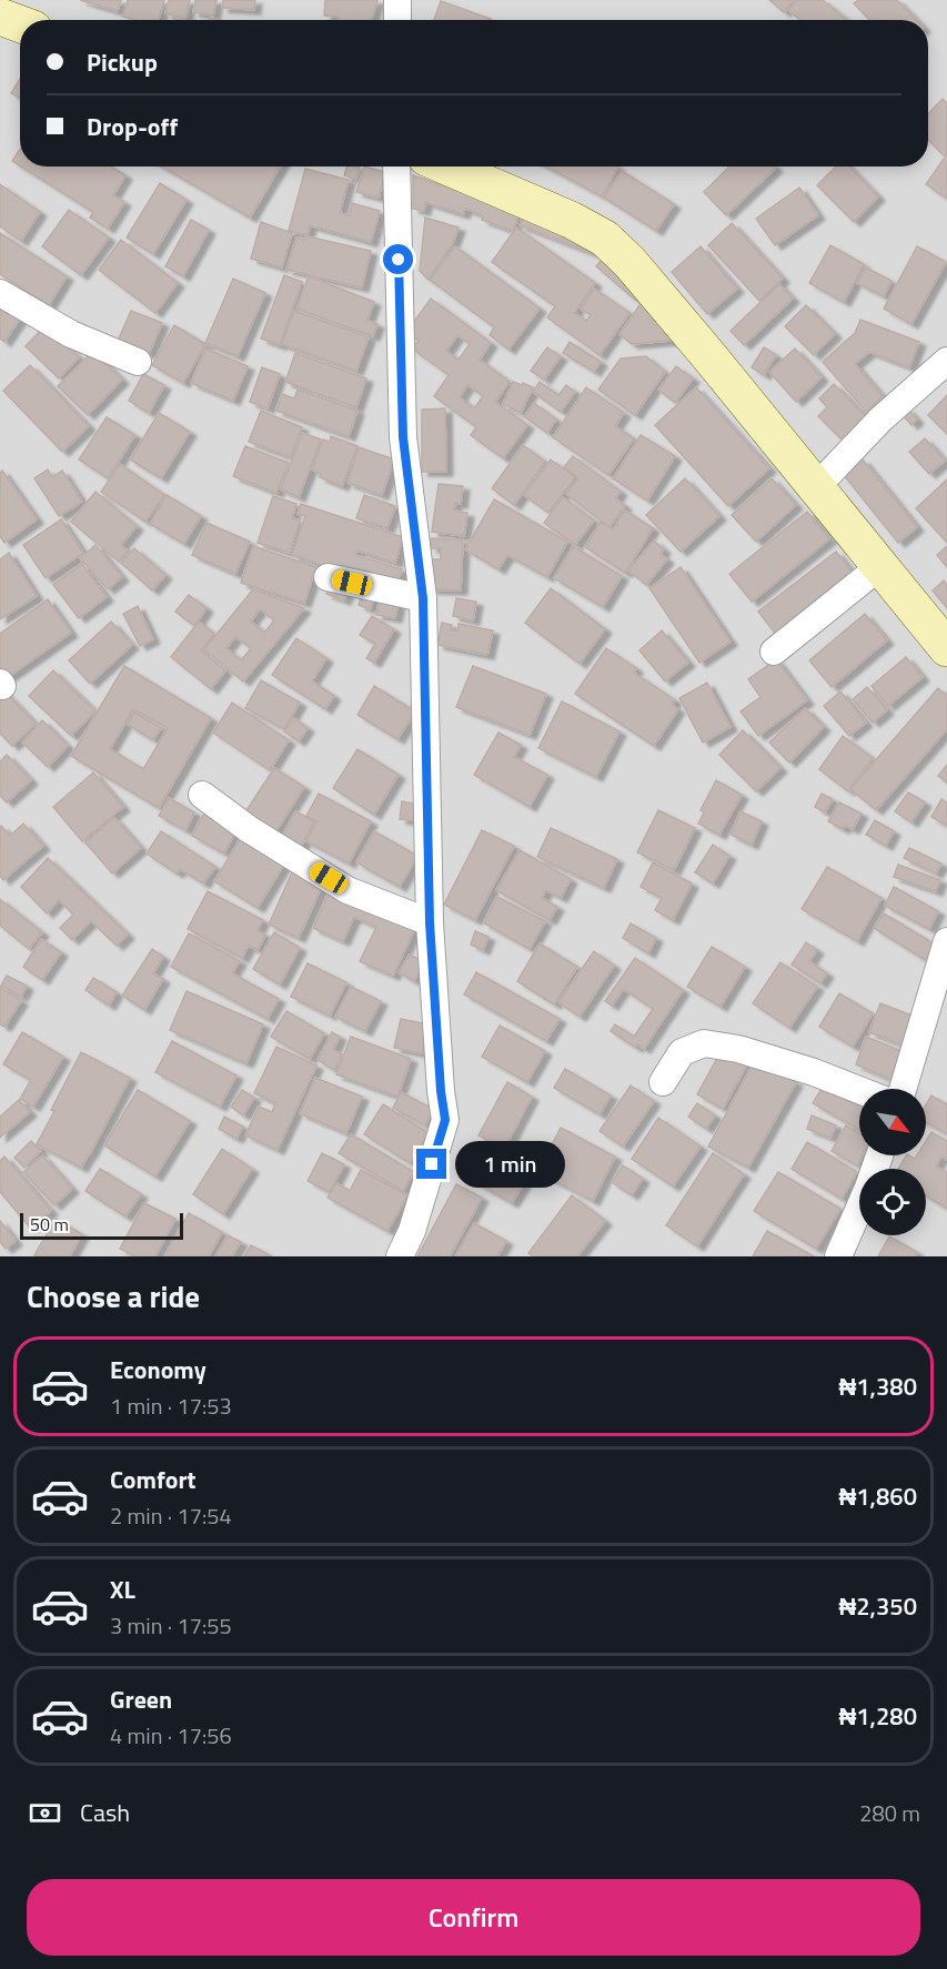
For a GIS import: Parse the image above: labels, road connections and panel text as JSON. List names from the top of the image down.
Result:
{
  "scale_bar": "50 m",
  "north": "bottom right",
  "page": {
    "banner": ["Pickup", "Drop-off"],
    "bubble": "1 min",
    "scale": "50 m",
    "heading": "Choose a ride",
    "list": [
      {
        "name": "Economy",
        "note": "1 min · 17:53",
        "value": "₦1,380"
      },
      {
        "name": "Comfort",
        "note": "2 min · 17:54",
        "value": "₦1,860"
      },
      {
        "name": "XL",
        "note": "3 min · 17:55",
        "value": "₦2,350"
      },
      {
        "name": "Green",
        "note": "4 min · 17:56",
        "value": "₦1,280"
      }
    ],
    "pay": ["Cash", "280 m"],
    "buttons": "Confirm"
  }
}
